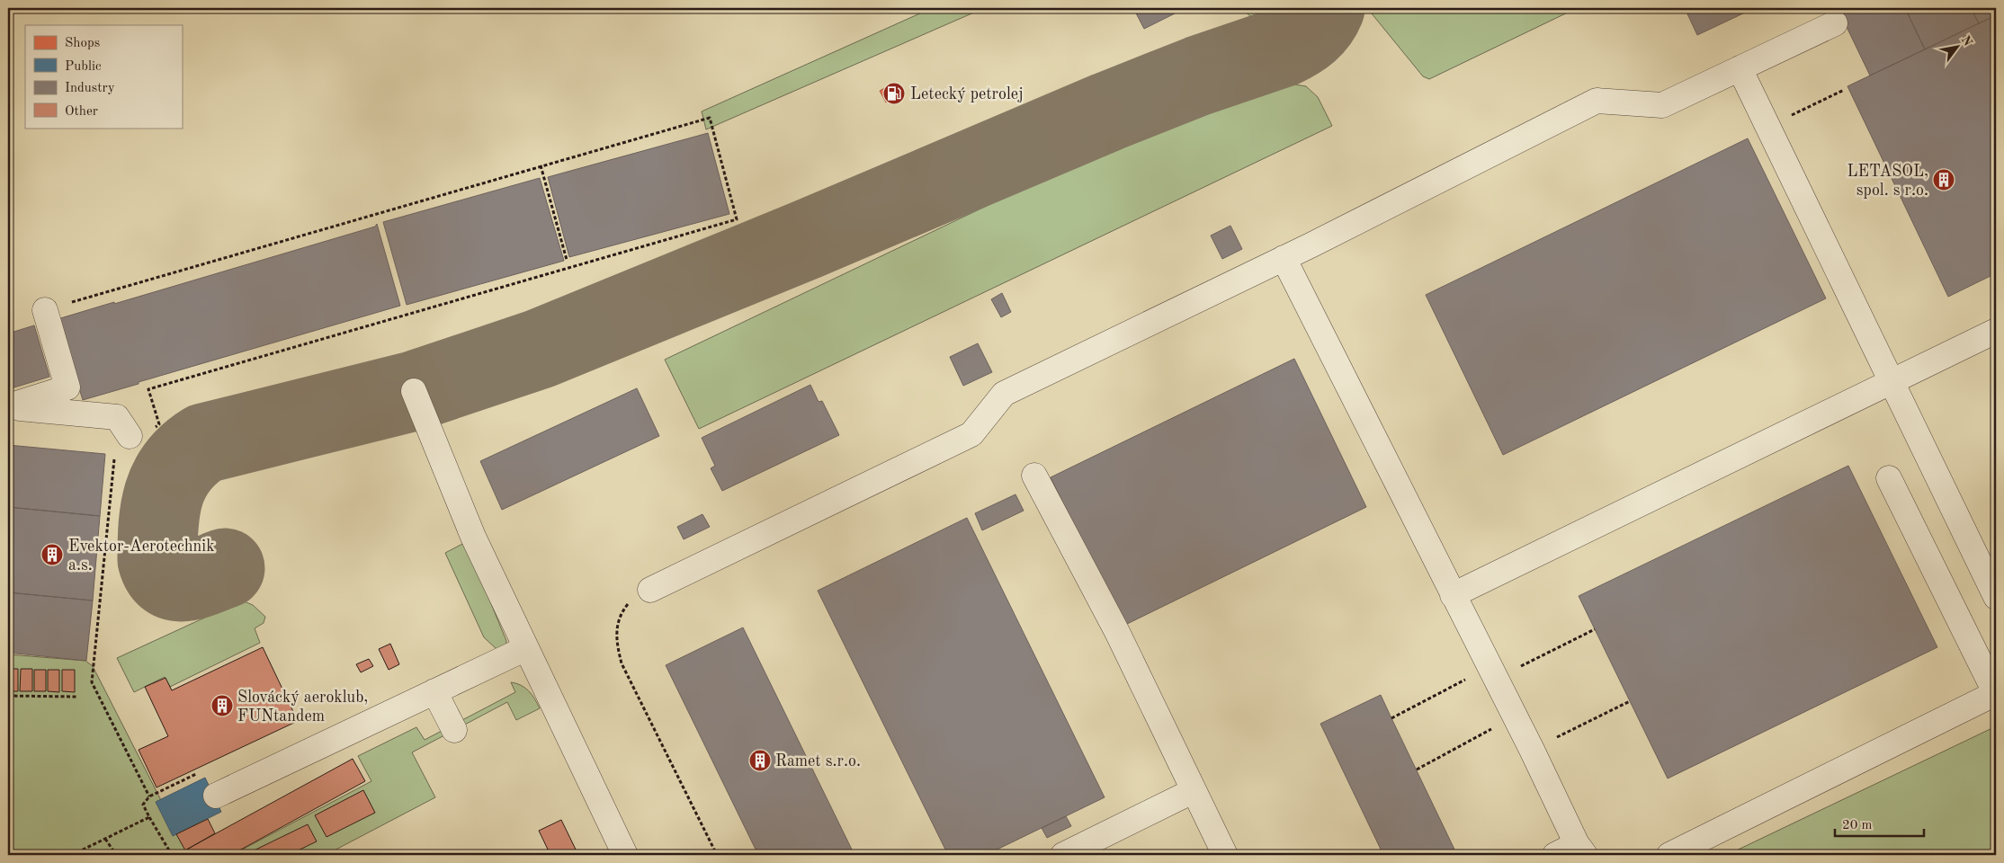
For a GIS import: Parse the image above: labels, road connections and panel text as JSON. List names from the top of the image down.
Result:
{
  "places": {
    "fuel station": ["Letecký petrolej"],
    "building": [
      "LETASOL, spol. s r.o.",
      "Evektor-Aerotechnik a.s.",
      "Slovácký aeroklub, FUNtandem",
      "Ramet s.r.o."
    ]
  },
  "legend": [
    "Shops",
    "Public",
    "Industry",
    "Other"
  ],
  "scale_bar": "20 m",
  "north": "top right"
}
